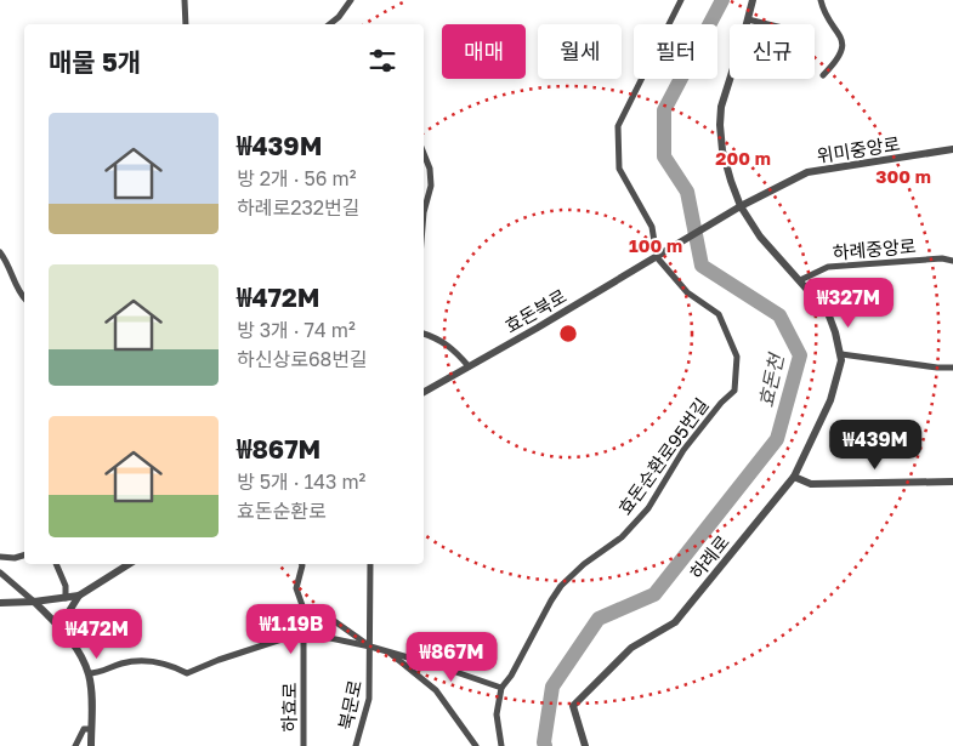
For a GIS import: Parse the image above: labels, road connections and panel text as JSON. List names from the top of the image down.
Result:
{
  "streets": {
    "street": [
      "위미중앙로",
      "하례중앙로",
      "효돈북로",
      "효돈순환로95번길",
      "하례로",
      "북문로",
      "하효로"
    ]
  },
  "crossings": [
    ["위미중앙로", "효돈북로"],
    ["효돈북로", "효돈순환로95번길"]
  ],
  "water": ["효돈천"],
  "page": {
    "chip": [
      "매매",
      "월세",
      "필터",
      "신규"
    ],
    "heading": "매물 5개",
    "list": [
      {
        "name": "₩439M",
        "note": "방 2개 · 56 m² · 하례로232번길"
      },
      {
        "name": "₩472M",
        "note": "방 3개 · 74 m² · 하신상로68번길"
      },
      {
        "name": "₩867M",
        "note": "방 5개 · 143 m² · 효돈순환로"
      }
    ],
    "price": [
      "₩327M",
      "₩439M",
      "₩1.19B",
      "₩472M",
      "₩867M"
    ]
  },
  "rings": ["200 m", "300 m", "100 m"]
}
